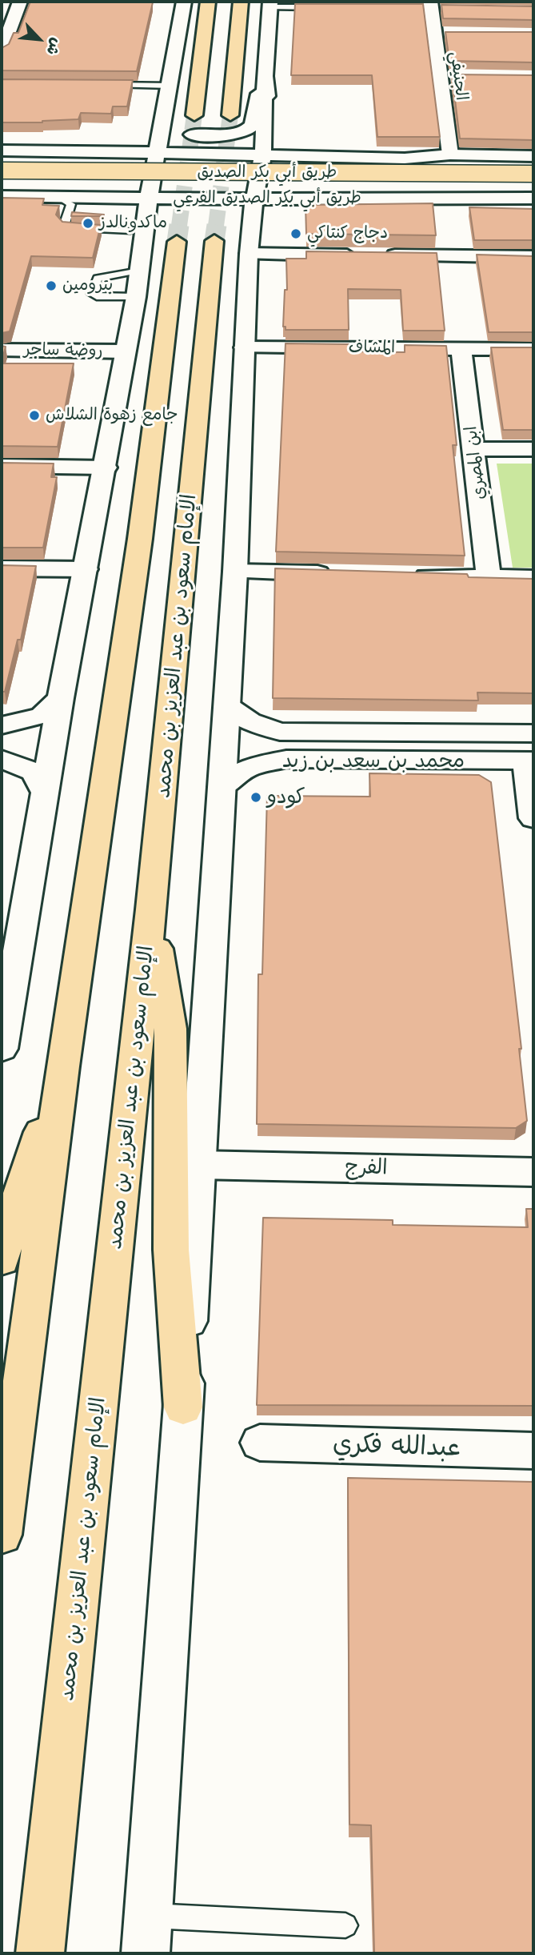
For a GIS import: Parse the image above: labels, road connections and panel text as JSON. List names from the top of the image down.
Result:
{
  "streets": {
    "main road": ["طريق أبي بكر الصديق", "الإمام سعود بن عبد العزيز بن محمد"],
    "street": [
      "الجنيفي",
      "طريق أبي بكر الصديق الفرعي",
      "المشاف",
      "روضة ساجر",
      "ابن المصري",
      "محمد بن سعد بن زيد",
      "الفرج",
      "عبدالله فكري"
    ]
  },
  "crossings": [
    ["الجنيفي", "طريق أبي بكر الصديق الفرعي"],
    ["المشاف", "ابن المصري"]
  ],
  "places": [
    "ماكدونالدز",
    "دجاج كنتاكي",
    "بترومين",
    "جامع زهوة الشلاش",
    "كودو"
  ],
  "north": "bottom right"
}
